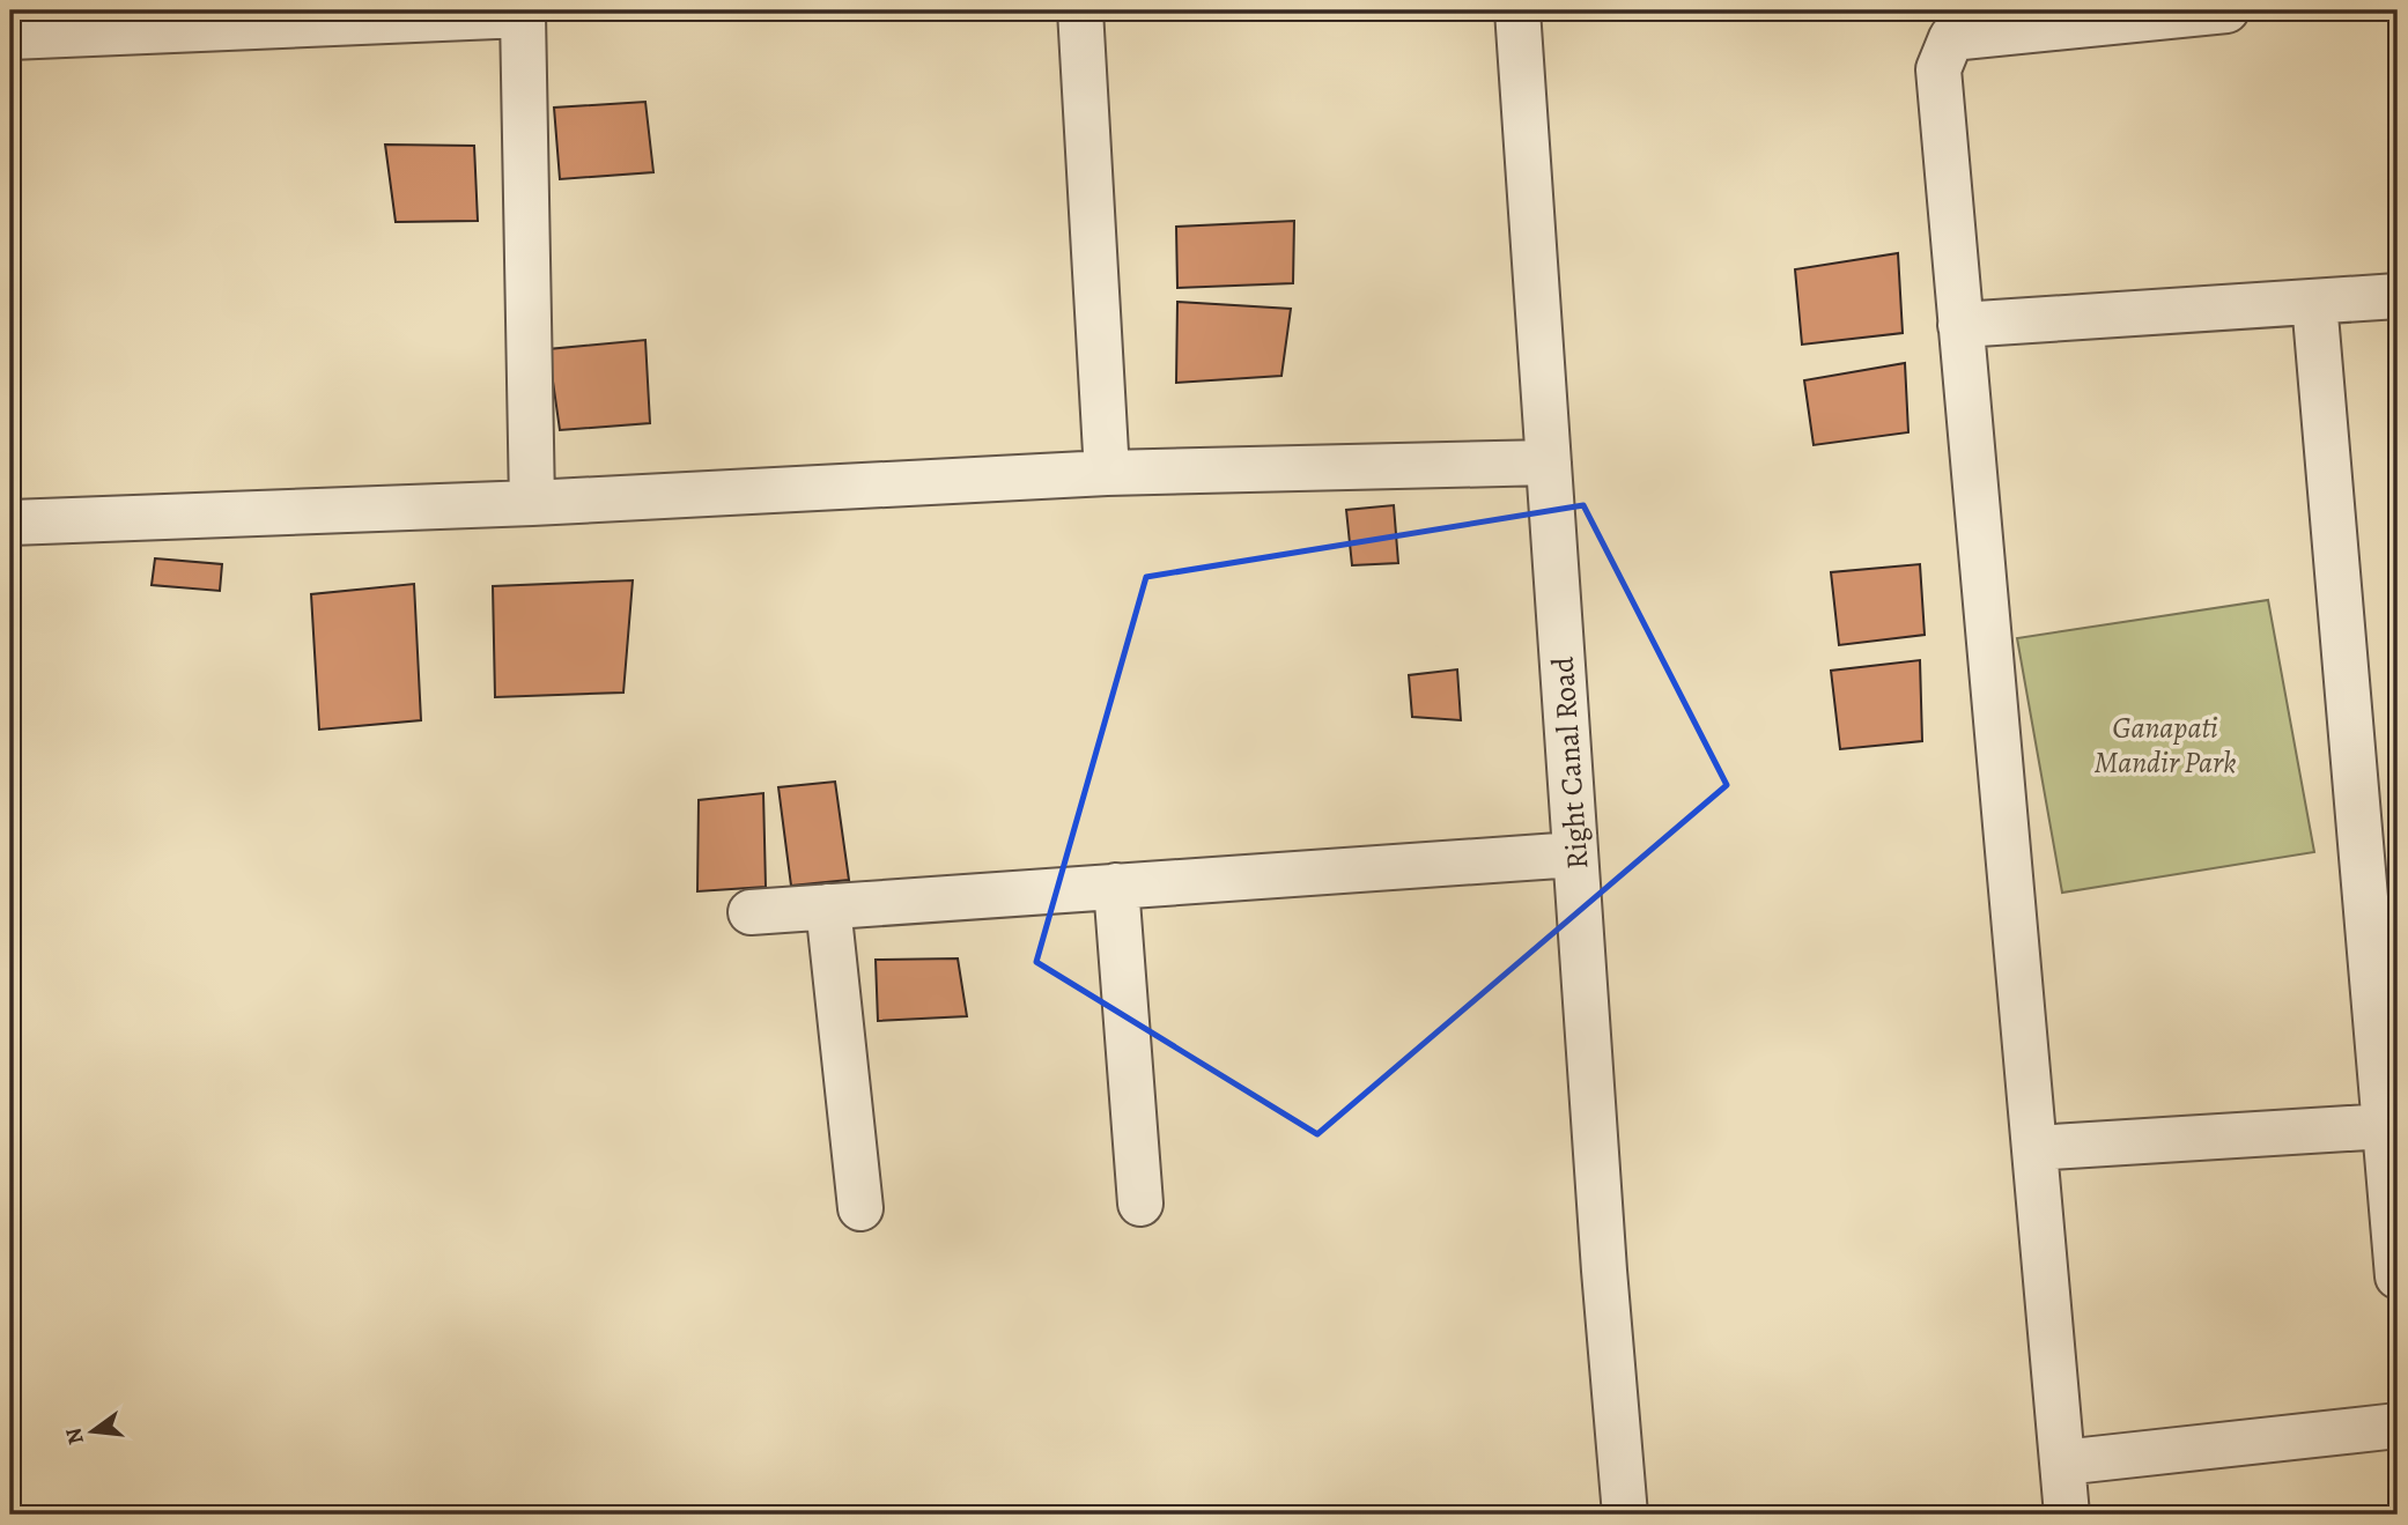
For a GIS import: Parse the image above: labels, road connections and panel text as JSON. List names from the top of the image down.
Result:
{
  "streets": {
    "street": ["Right Canal Road"]
  },
  "parks": ["Ganapati Mandir Park"],
  "north": "left"
}
